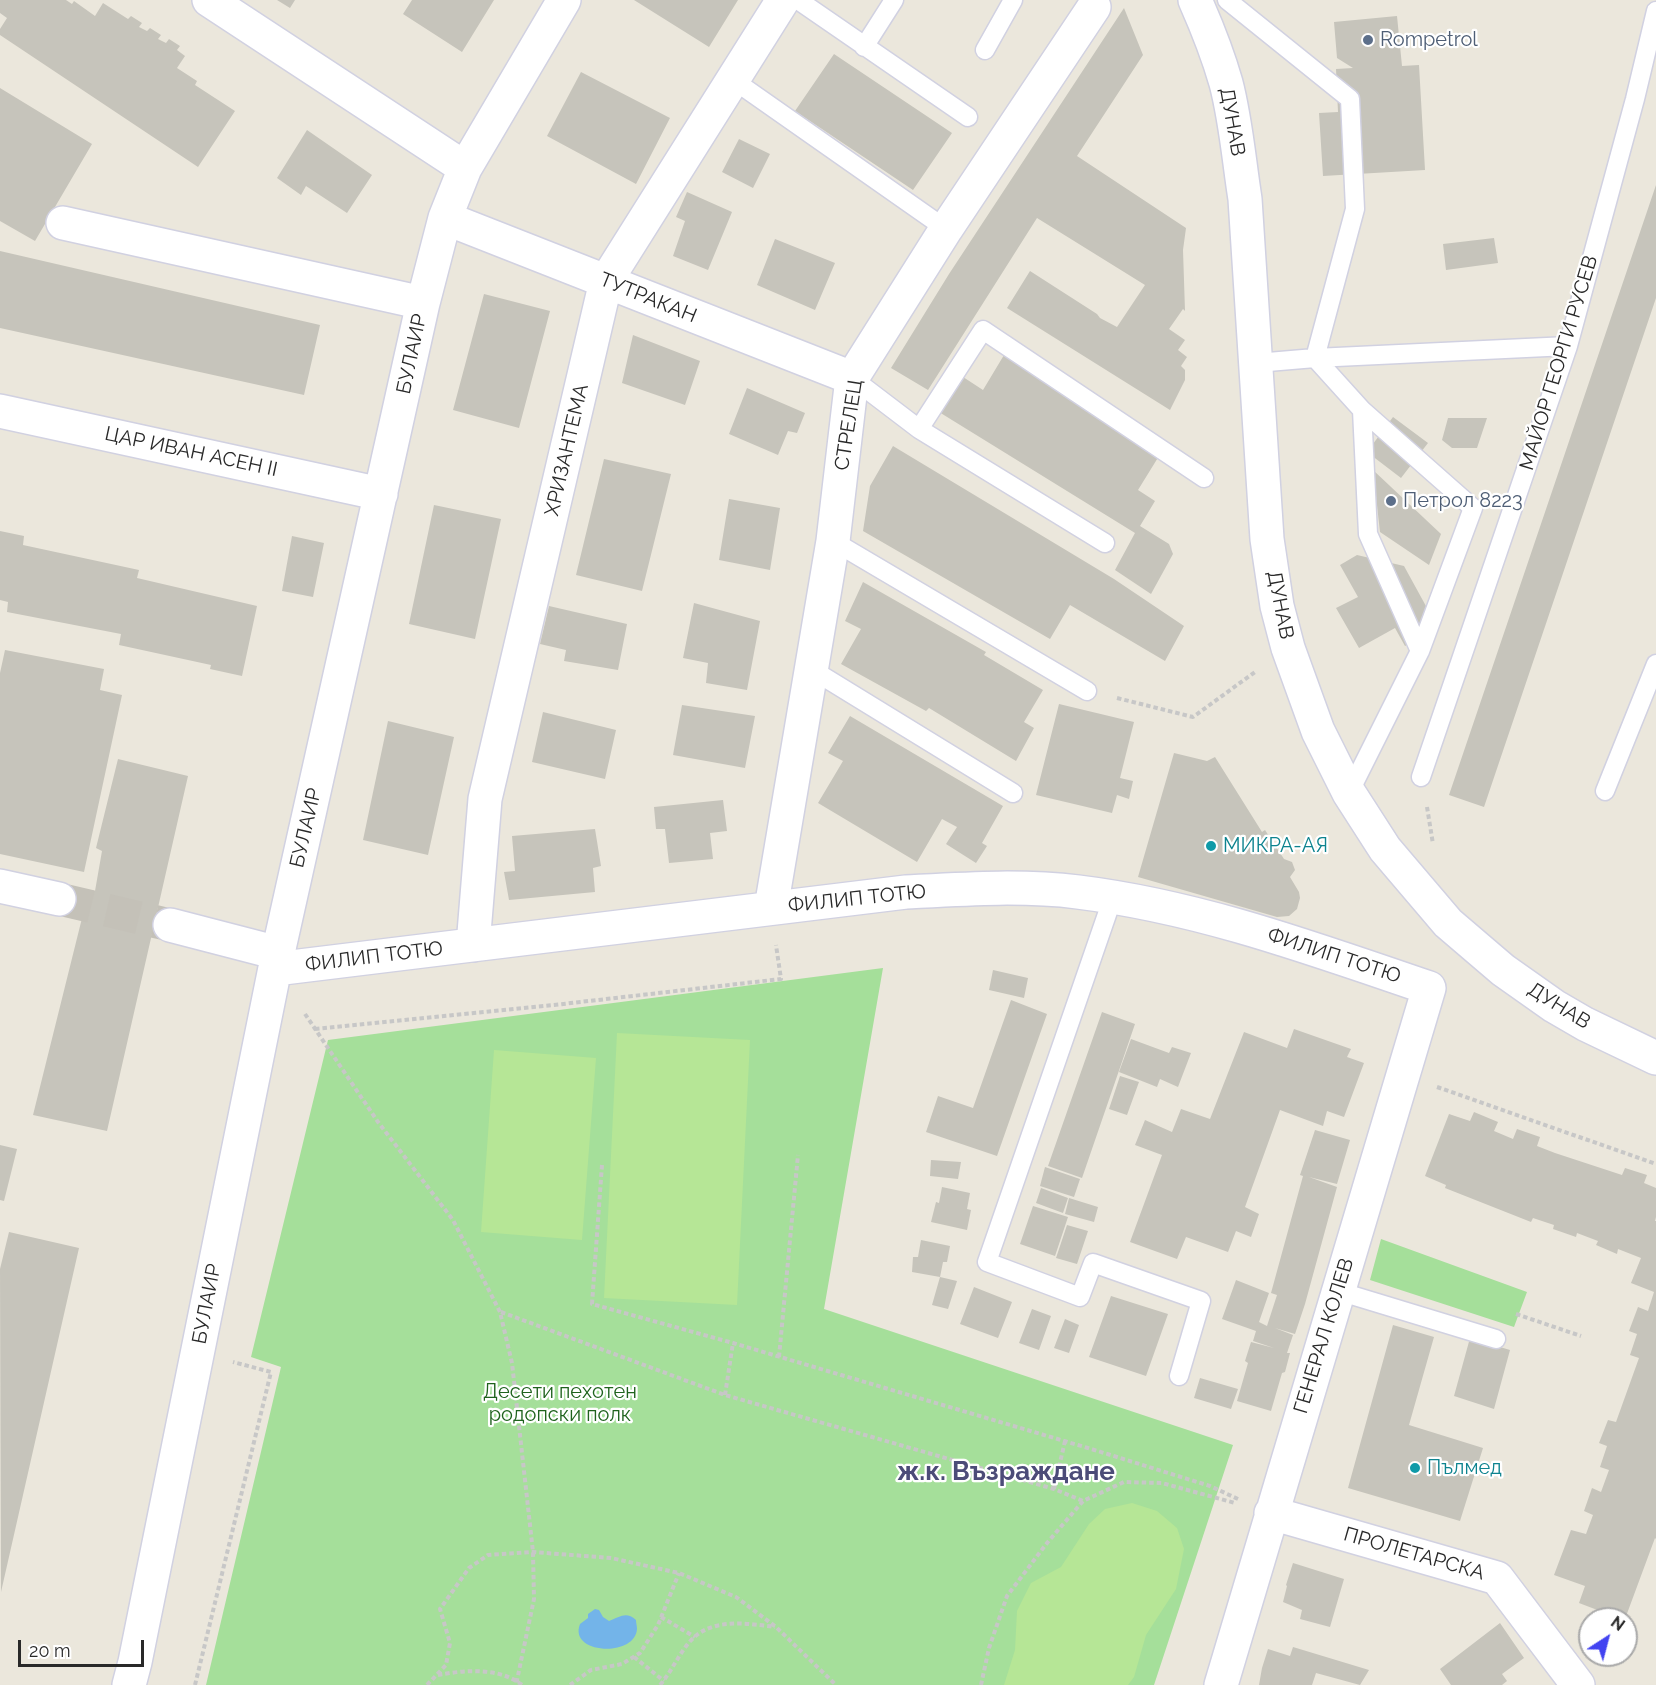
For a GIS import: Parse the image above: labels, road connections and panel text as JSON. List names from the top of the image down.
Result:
{
  "streets": {
    "street": [
      "ДУНАВ",
      "ТУТРАКАН",
      "БУЛАИР",
      "СТРЕЛЕЦ",
      "ХРИЗАНТЕМА",
      "ЦАР ИВАН АСЕН II",
      "ФИЛИП ТОТЮ",
      "ГЕНЕРАЛ КОЛЕВ",
      "ПРОЛЕТАРСКА"
    ],
    "lane": ["МАЙОР ГЕОРГИ РУСЕВ"]
  },
  "crossings": [
    ["ТУТРАКАН", "БУЛАИР"],
    ["ТУТРАКАН", "СТРЕЛЕЦ"],
    ["ТУТРАКАН", "ХРИЗАНТЕМА"],
    ["БУЛАИР", "ЦАР ИВАН АСЕН II"],
    ["БУЛАИР", "ФИЛИП ТОТЮ"],
    ["СТРЕЛЕЦ", "ФИЛИП ТОТЮ"],
    ["ХРИЗАНТЕМА", "ФИЛИП ТОТЮ"],
    ["ФИЛИП ТОТЮ", "ГЕНЕРАЛ КОЛЕВ"],
    ["ГЕНЕРАЛ КОЛЕВ", "ПРОЛЕТАРСКА"]
  ],
  "districts": ["ж.к. Възраждане"],
  "parks": ["Десети пехотен родопски полк"],
  "places": [
    "Rompetrol",
    "Петрол 8223",
    "МИКРА-АЯ",
    "Пълмед"
  ],
  "scale_bar": "20 m",
  "north": "top right"
}
